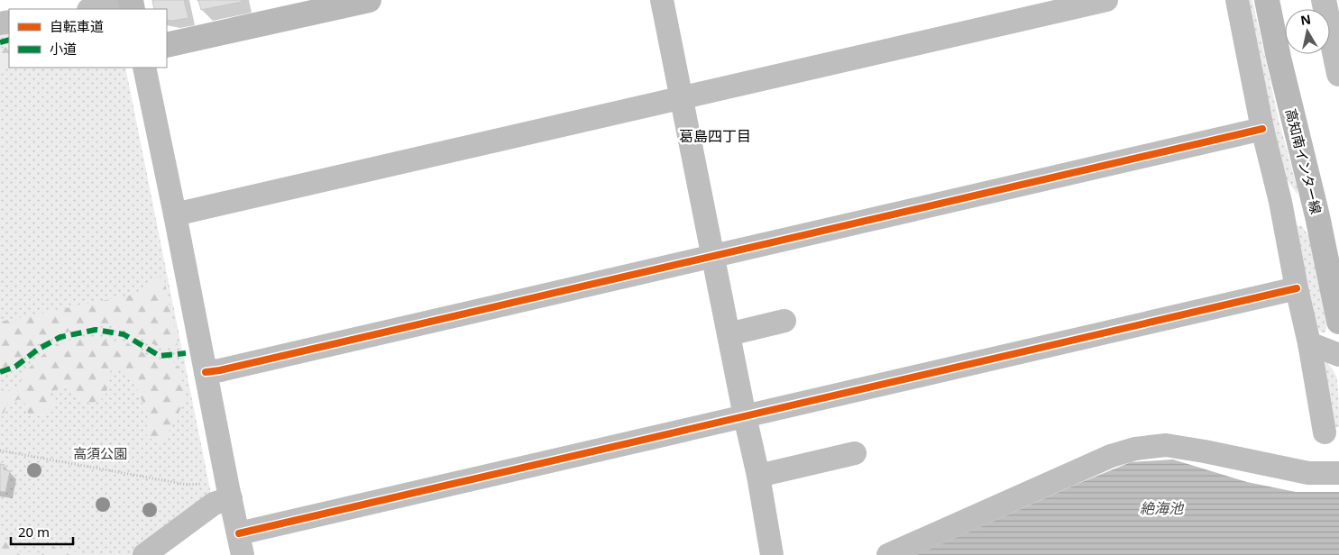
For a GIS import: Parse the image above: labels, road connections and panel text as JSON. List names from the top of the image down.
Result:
{
  "streets": {
    "main road": ["高知南インター線"]
  },
  "districts": ["葛島四丁目"],
  "water": ["絶海池"],
  "parks": ["高須公園"],
  "legend": ["自転車道", "小道"],
  "scale_bar": "20 m",
  "north": "top"
}
